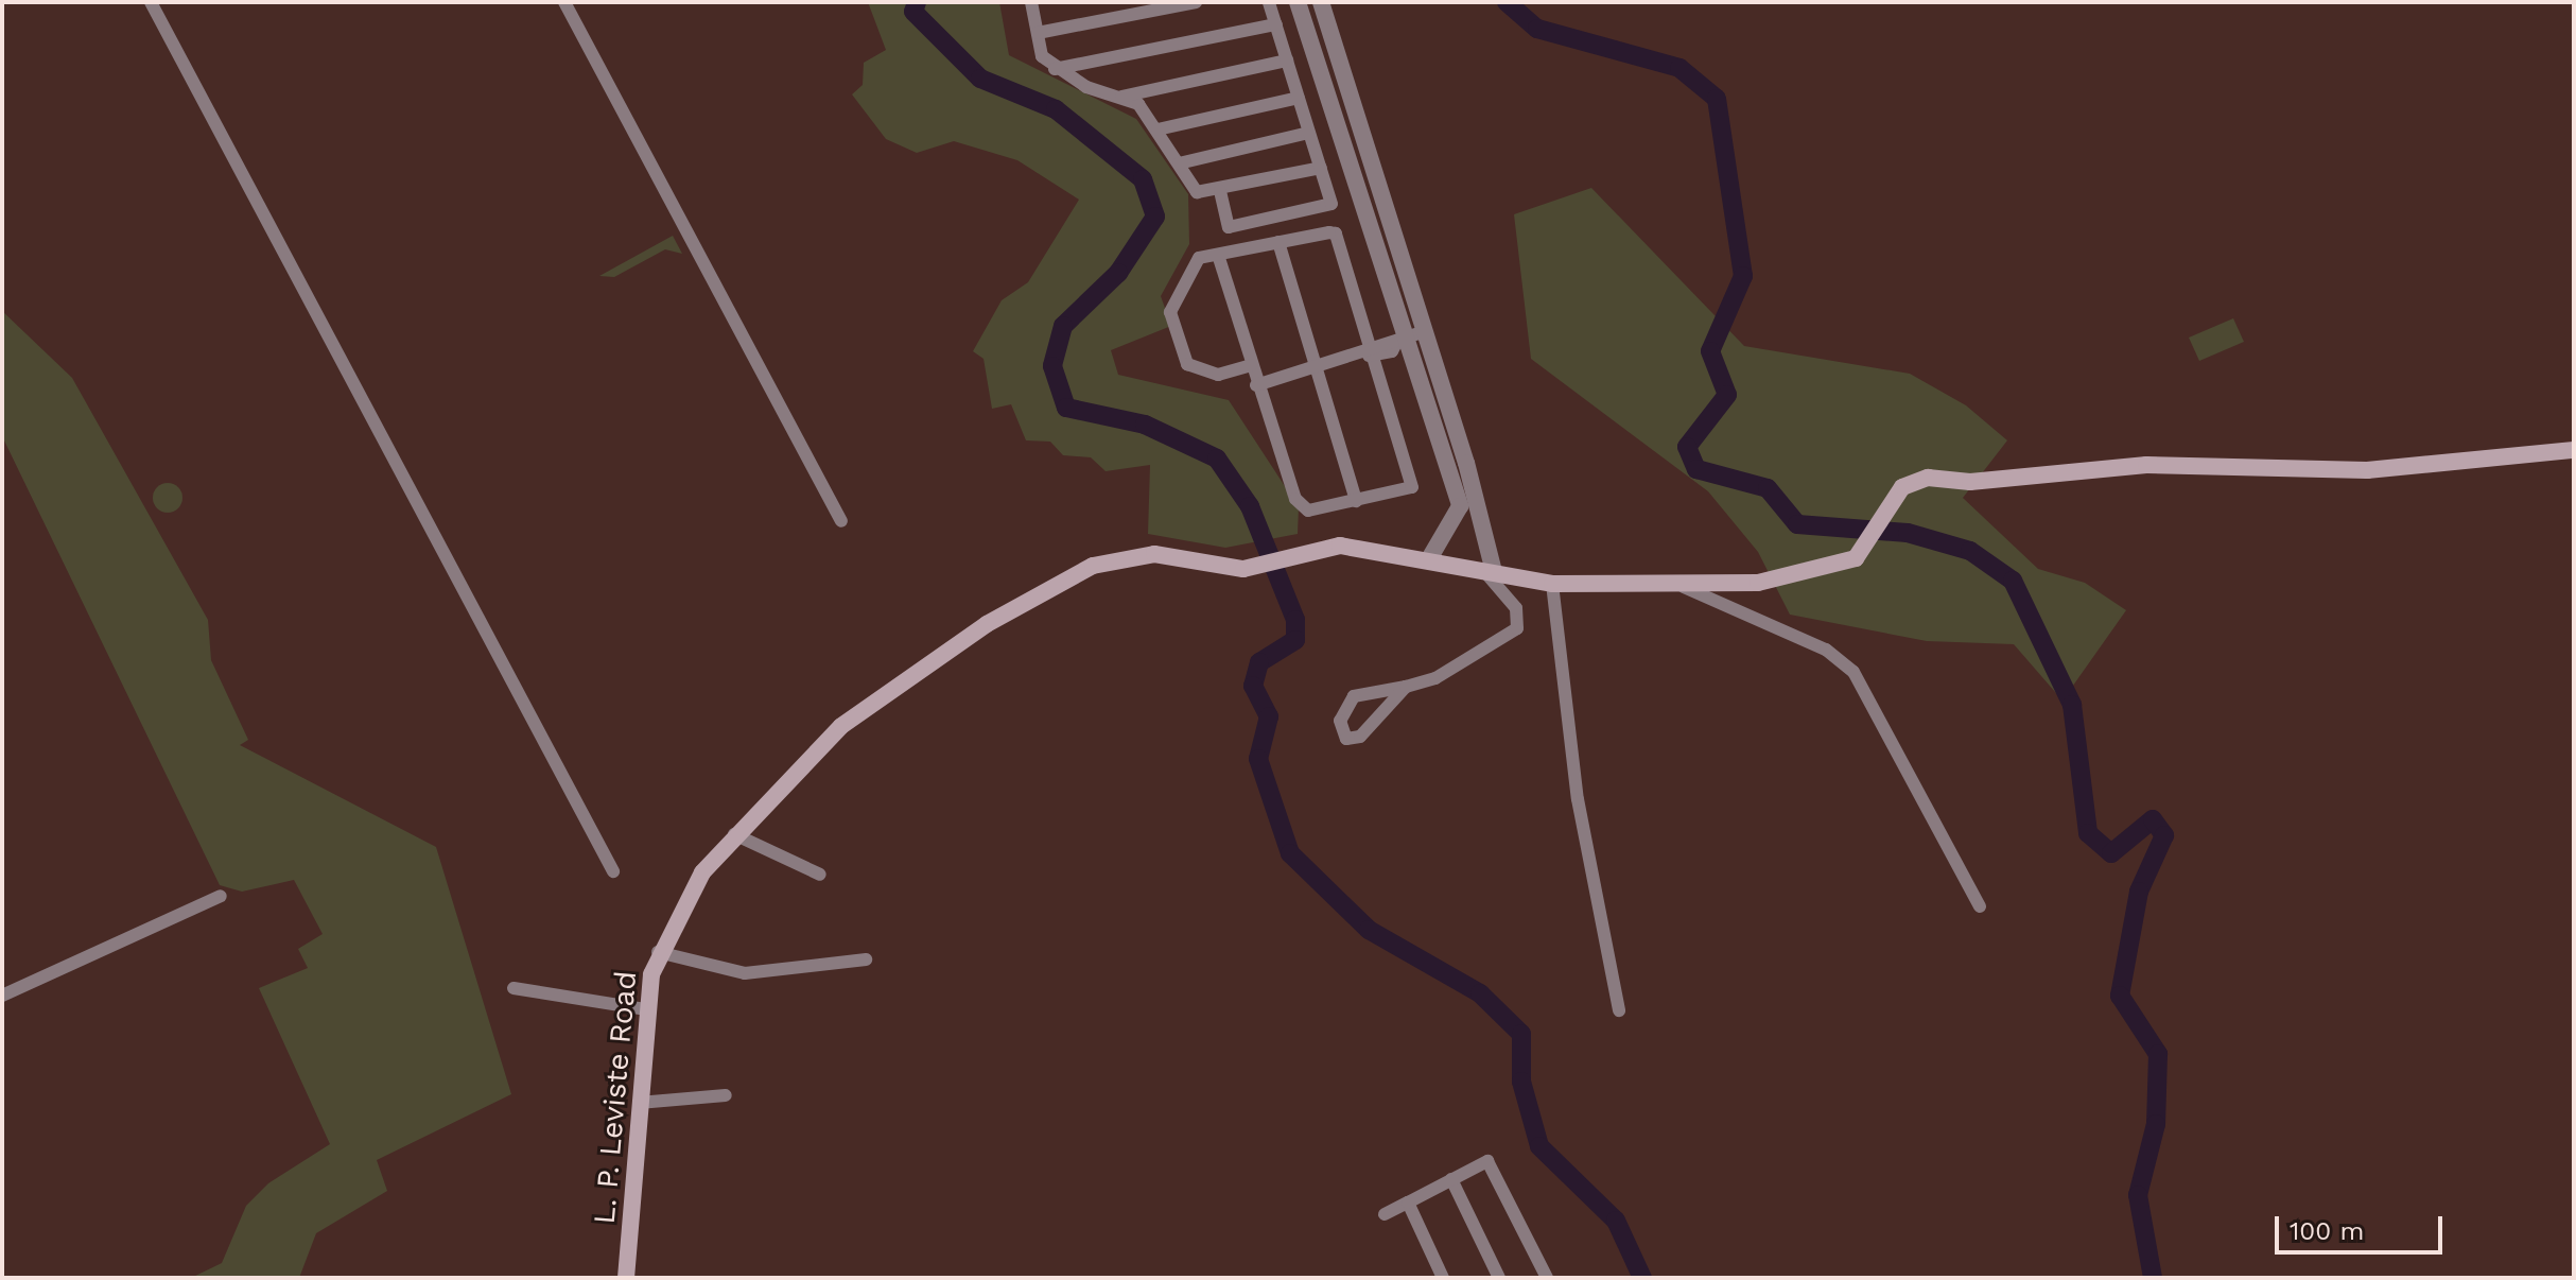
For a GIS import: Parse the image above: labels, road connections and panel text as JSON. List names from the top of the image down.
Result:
{
  "streets": {
    "main road": ["L. P. Leviste Road"]
  },
  "scale_bar": "100 m"
}
